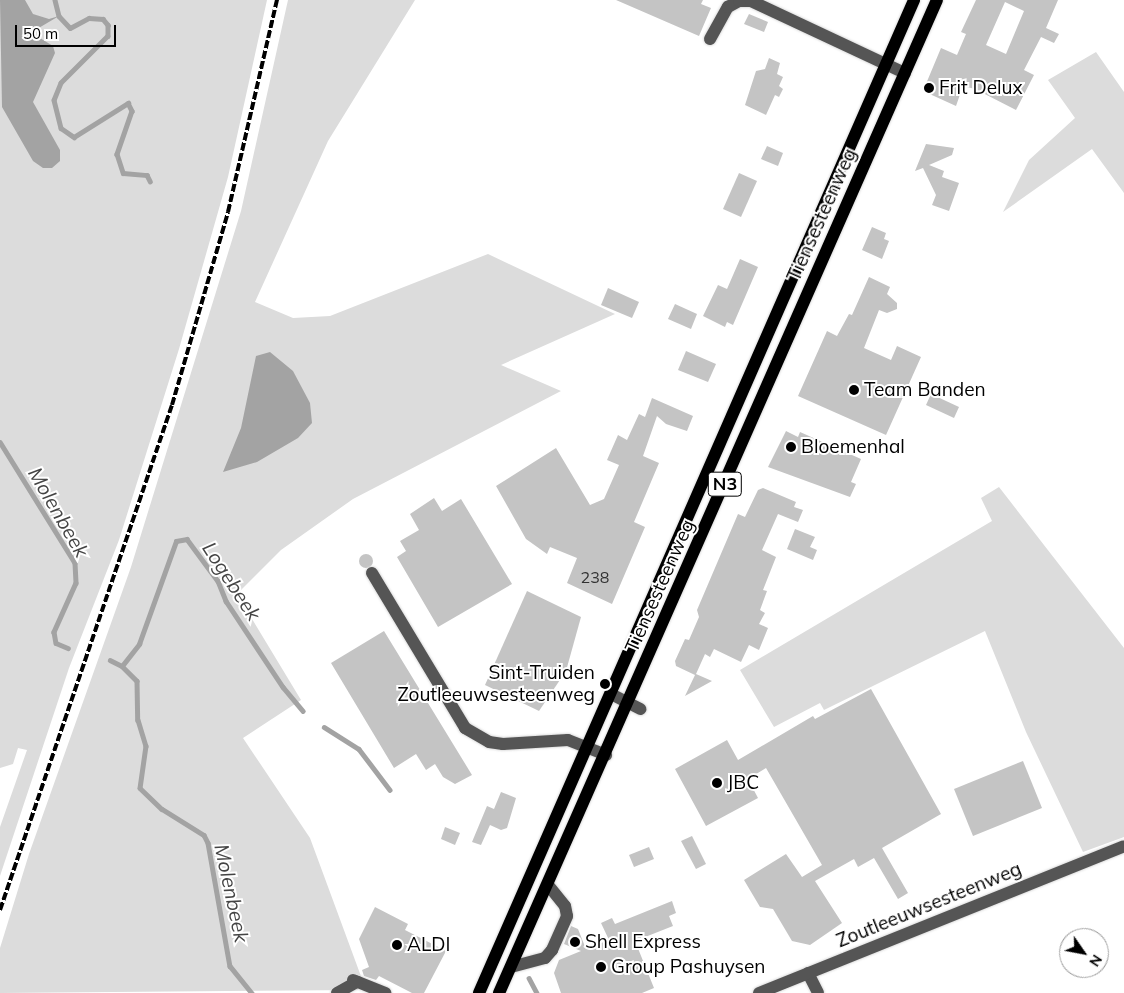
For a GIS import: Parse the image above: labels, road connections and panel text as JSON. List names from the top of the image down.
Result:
{
  "streets": {
    "main road": ["Tiensesteenweg", "N3"],
    "street": ["Zoutleeuwsesteenweg"]
  },
  "water": ["Molenbeek", "Logebeek"],
  "places": [
    "Frit Delux",
    "Team Banden",
    "Bloemenhal",
    "Sint-Truiden Zoutleeuwsesteenweg",
    "JBC",
    "Shell Express",
    "ALDI",
    "Group Pashuysen"
  ],
  "house_numbers": ["238"],
  "scale_bar": "50 m",
  "north": "bottom right"
}
